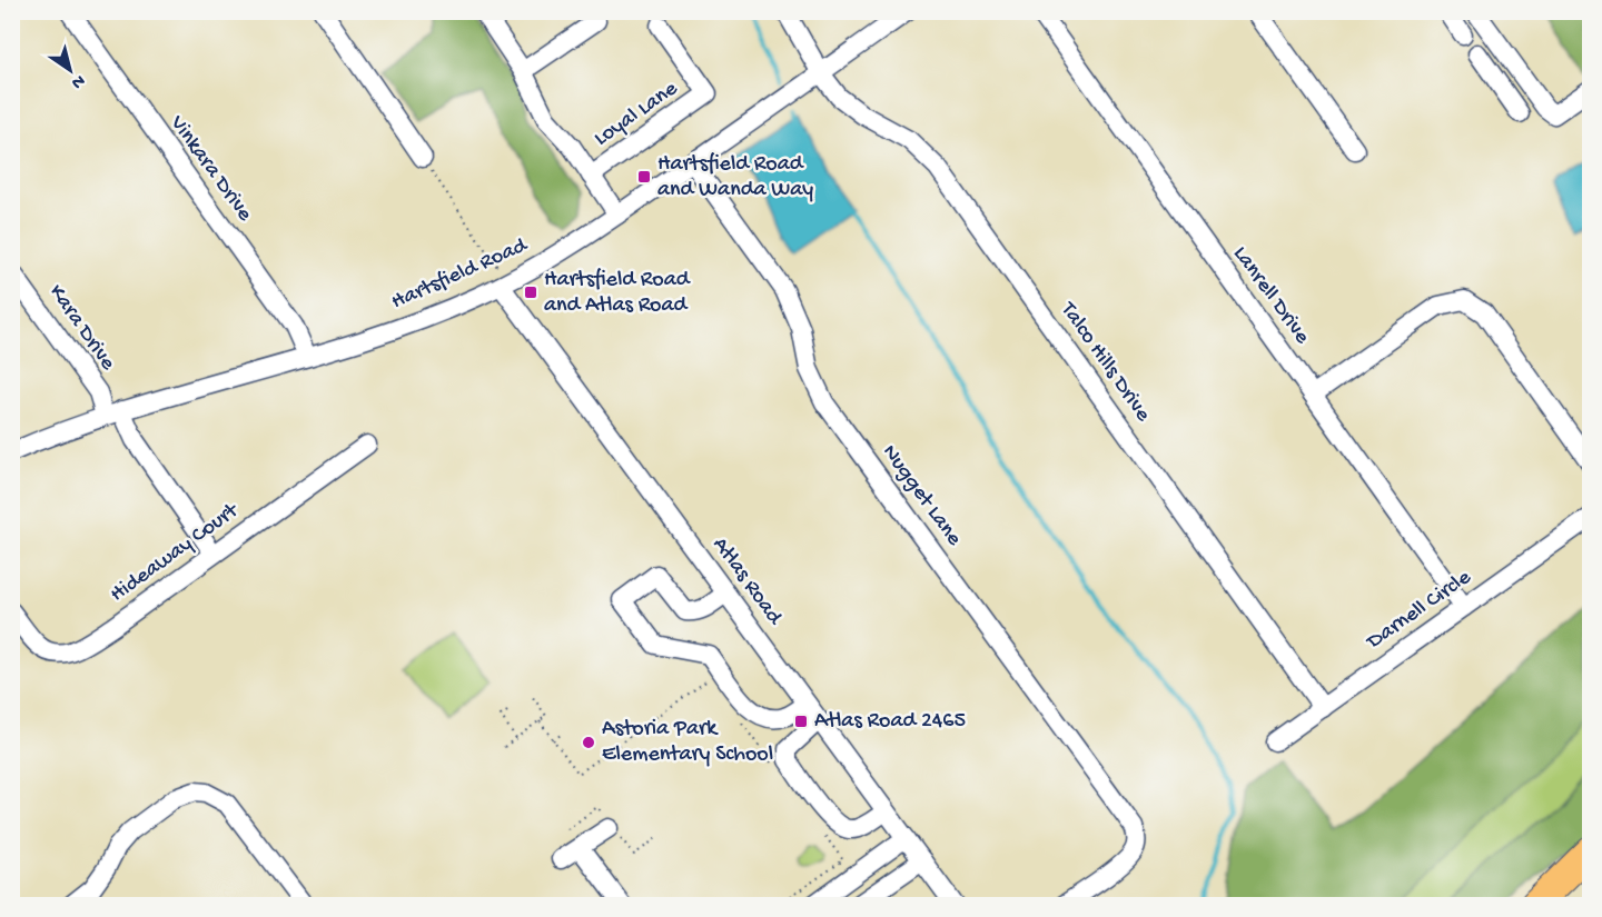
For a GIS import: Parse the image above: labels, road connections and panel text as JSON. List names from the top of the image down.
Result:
{
  "streets": {
    "street": [
      "Loyal Lane",
      "Vinkara Drive",
      "Hartsfield Road",
      "Lanrell Drive",
      "Kara Drive",
      "Talco Hills Drive",
      "Nugget Lane",
      "Hideaway Court",
      "Atlas Road",
      "Darnell Circle"
    ]
  },
  "crossings": [
    ["Vinkara Drive", "Hartsfield Road"],
    ["Hartsfield Road", "Kara Drive"],
    ["Hartsfield Road", "Talco Hills Drive"],
    ["Hartsfield Road", "Nugget Lane"],
    ["Hartsfield Road", "Atlas Road"],
    ["Lanrell Drive", "Darnell Circle"],
    ["Kara Drive", "Hideaway Court"],
    ["Talco Hills Drive", "Darnell Circle"]
  ],
  "places": {
    "transit": ["Hartsfield Road and Wanda Way", "Hartsfield Road and Atlas Road", "Atlas Road 2465"],
    "other": ["Astoria Park Elementary School"]
  },
  "north": "bottom right"
}
